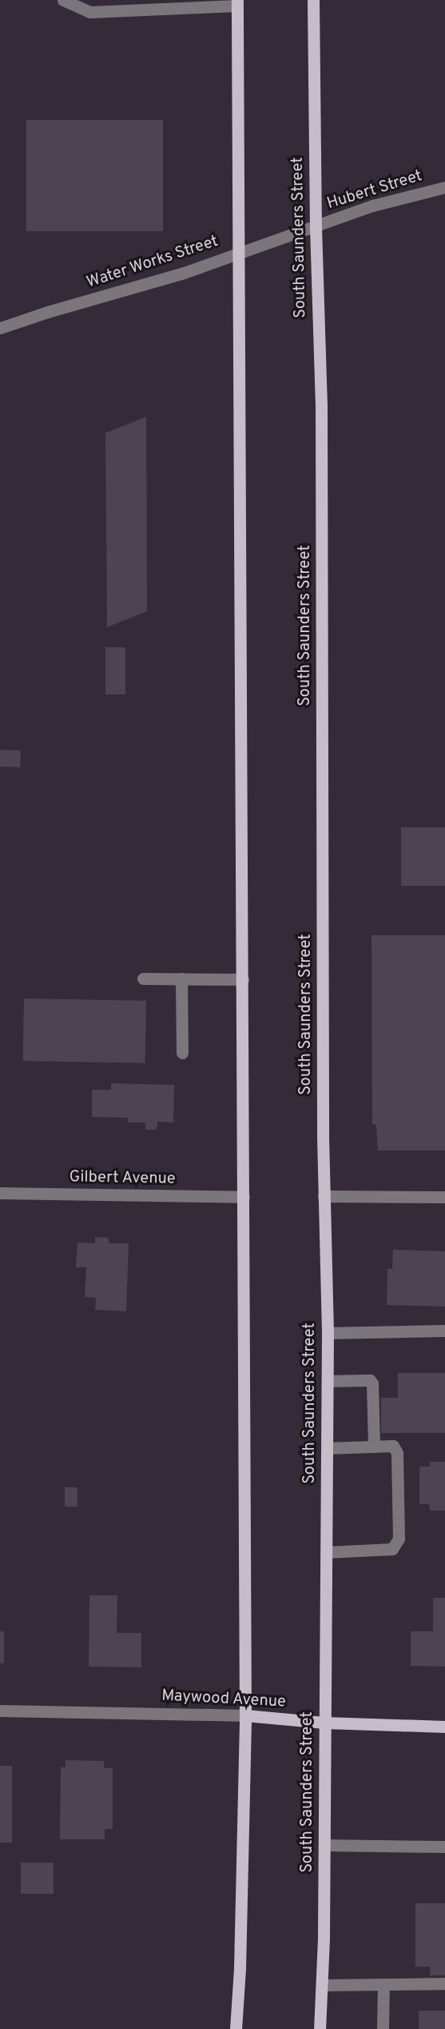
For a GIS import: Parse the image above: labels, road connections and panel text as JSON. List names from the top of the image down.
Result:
{
  "streets": {
    "main road": ["South Saunders Street", "Maywood Avenue"],
    "street": ["Hubert Street", "Water Works Street", "Gilbert Avenue"]
  },
  "crossings": [
    ["Hubert Street", "South Saunders Street"],
    ["Hubert Street", "Water Works Street"],
    ["South Saunders Street", "Water Works Street"],
    ["South Saunders Street", "Maywood Avenue"]
  ]
}
